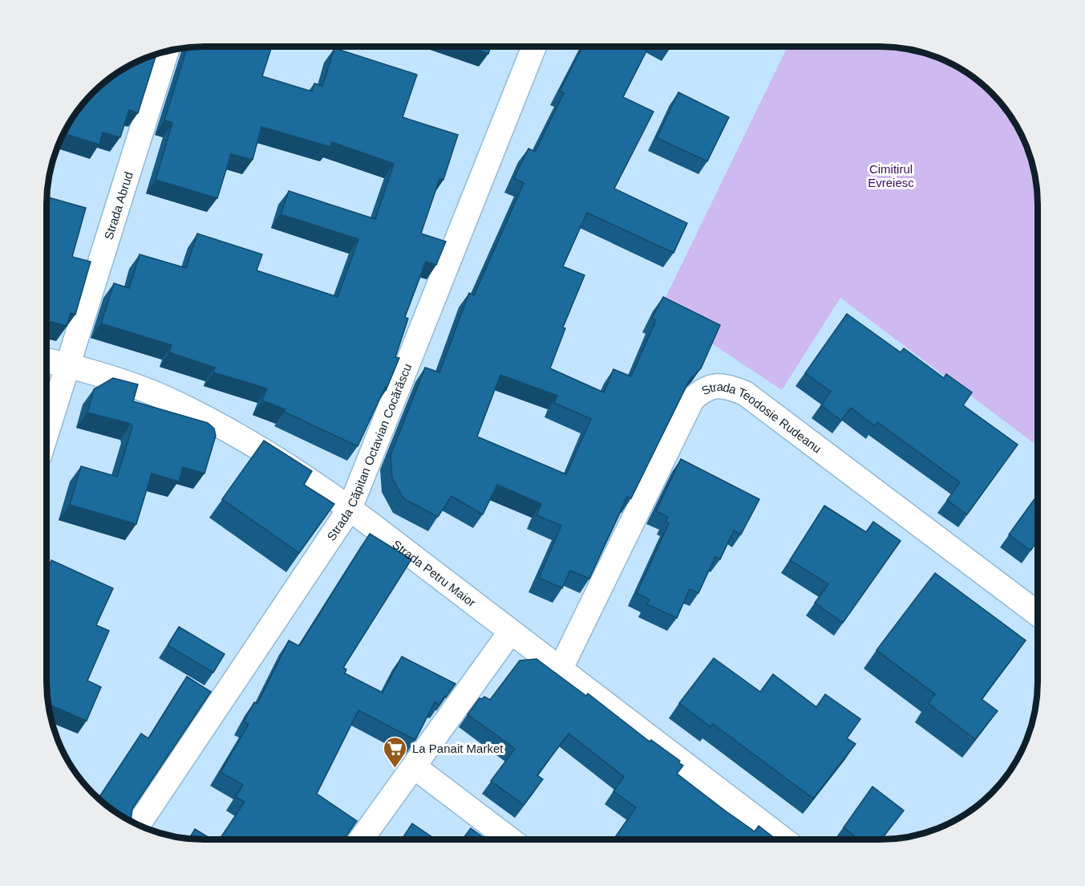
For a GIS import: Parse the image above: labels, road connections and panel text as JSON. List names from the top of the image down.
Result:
{
  "streets": {
    "street": [
      "Strada Abrud",
      "Strada Teodosie Rudeanu",
      "Strada Căpitan Octavian Cocărăscu",
      "Strada Petru Maior"
    ]
  },
  "crossings": [
    ["Strada Abrud", "Strada Petru Maior"],
    ["Strada Teodosie Rudeanu", "Strada Petru Maior"],
    ["Strada Căpitan Octavian Cocărăscu", "Strada Petru Maior"]
  ],
  "parks": ["Cimitirul Evreiesc"],
  "places": {
    "supermarket": ["La Panait Market"]
  }
}
